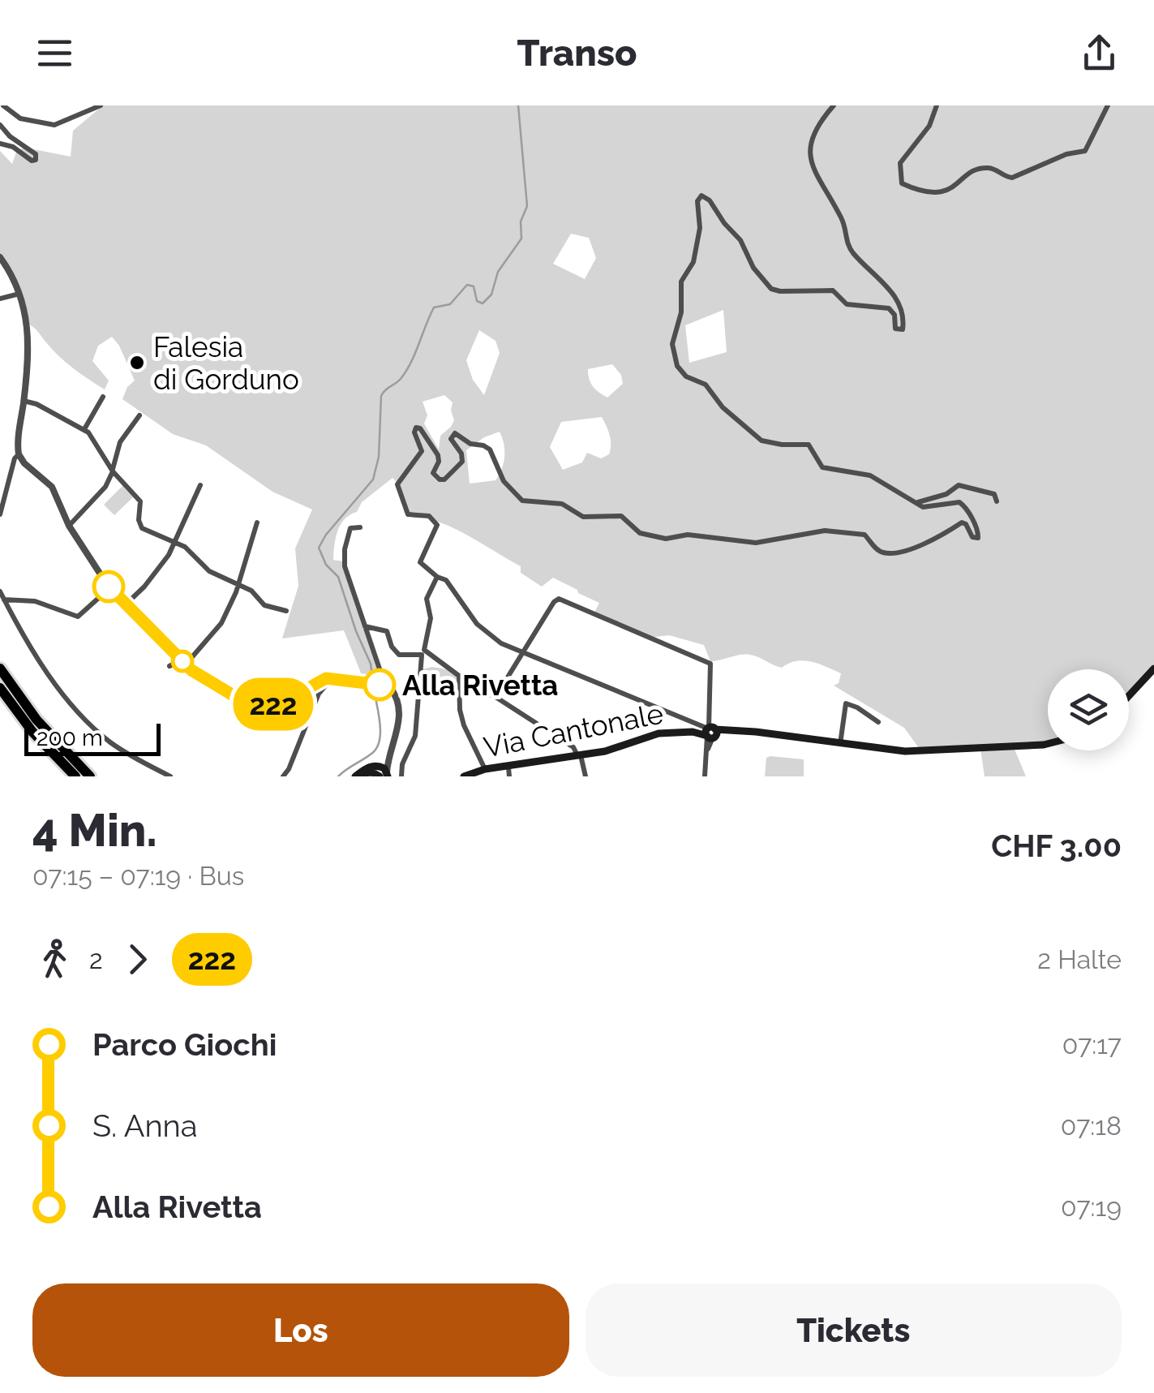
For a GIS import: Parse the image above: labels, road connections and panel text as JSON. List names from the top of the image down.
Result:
{
  "streets": {
    "main road": ["Via Cantonale"]
  },
  "places": ["Falesia di Gorduno", "Alla Rivetta"],
  "lines": ["bus line 222"],
  "scale_bar": "200 m",
  "page": {
    "header": "Transo",
    "on_map": "222",
    "scale": "200 m",
    "heading": ["4 Min.", "07:15 – 07:19 · Bus", "CHF 3.00"],
    "legs": ["2", "222", "2 Halte"],
    "list": [
      {
        "name": "Parco Giochi",
        "value": "07:17"
      },
      {
        "name": "S. Anna",
        "value": "07:18"
      },
      {
        "name": "Alla Rivetta",
        "value": "07:19"
      }
    ],
    "buttons": ["Los", "Tickets"]
  }
}
